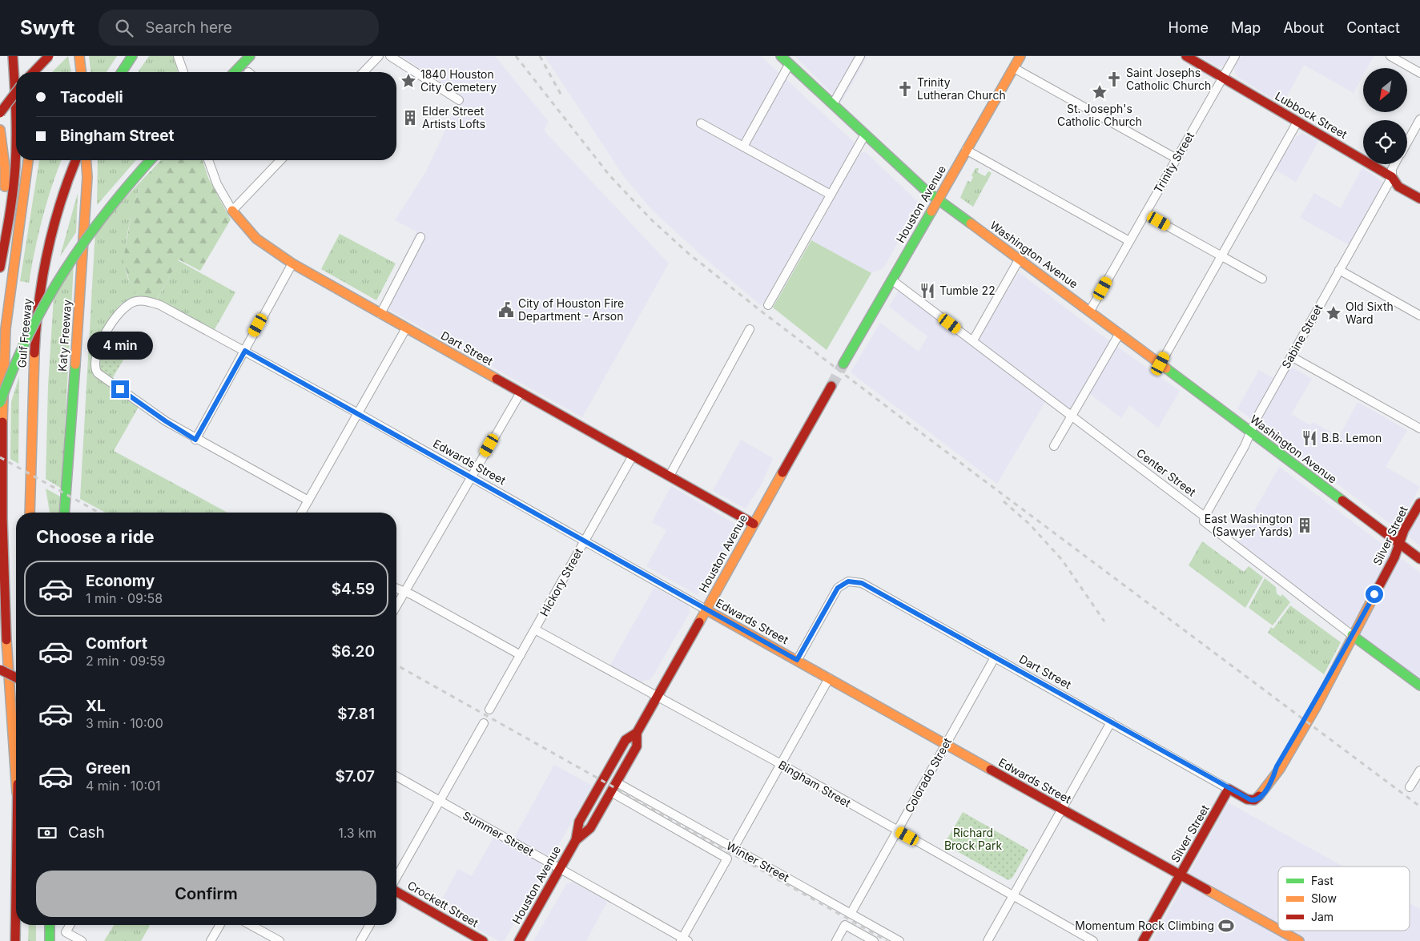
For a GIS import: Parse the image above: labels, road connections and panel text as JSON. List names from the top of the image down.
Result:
{
  "streets": {
    "main road": [
      "Lubbock Street",
      "Houston Avenue",
      "Washington Avenue",
      "Gulf Freeway",
      "Katy Freeway",
      "Dart Street",
      "Edwards Street",
      "Center Street",
      "Silver Street",
      "Crockett Street"
    ],
    "street": [
      "Trinity Street",
      "Sabine Street",
      "Hickory Street",
      "Colorado Street",
      "Bingham Street",
      "Summer Street",
      "Winter Street"
    ]
  },
  "crossings": [
    ["Lubbock Street", "Trinity Street"],
    ["Lubbock Street", "Sabine Street"],
    ["Trinity Street", "Washington Avenue"],
    ["Houston Avenue", "Washington Avenue"],
    ["Houston Avenue", "Dart Street"],
    ["Houston Avenue", "Edwards Street"],
    ["Houston Avenue", "Center Street"],
    ["Houston Avenue", "Bingham Street"],
    ["Houston Avenue", "Summer Street"],
    ["Houston Avenue", "Winter Street"],
    ["Washington Avenue", "Sabine Street"],
    ["Washington Avenue", "Silver Street"],
    ["Sabine Street", "Center Street"],
    ["Dart Street", "Edwards Street"],
    ["Dart Street", "Silver Street"],
    ["Dart Street", "Hickory Street"],
    ["Dart Street", "Colorado Street"],
    ["Edwards Street", "Silver Street"],
    ["Edwards Street", "Hickory Street"],
    ["Edwards Street", "Colorado Street"],
    ["Center Street", "Silver Street"],
    ["Hickory Street", "Bingham Street"],
    ["Colorado Street", "Bingham Street"],
    ["Colorado Street", "Winter Street"],
    ["Summer Street", "Winter Street"]
  ],
  "parks": ["Richard Brock Park"],
  "places": {
    "church": ["Saint Josephs Catholic Church", "Trinity Lutheran Church"],
    "place": ["1840 Houston City Cemetery", "St. Joseph's Catholic Church", "Old Sixth Ward"],
    "building": ["Elder Street Artists Lofts", "East Washington (Sawyer Yards)"],
    "restaurant": ["Tumble 22", "B.B. Lemon"],
    "public building": ["City of Houston Fire Department - Arson"],
    "sports": ["Momentum Rock Climbing"]
  },
  "legend": ["Fast", "Slow", "Jam"],
  "north": "bottom left",
  "page": {
    "header": "Swyft",
    "search": "Search here",
    "nav": [
      "Home",
      "Map",
      "About",
      "Contact"
    ],
    "banner": ["Tacodeli", "Bingham Street"],
    "bubble": "4 min",
    "heading": "Choose a ride",
    "list": [
      {
        "name": "Economy",
        "note": "1 min · 09:58",
        "value": "$4.59"
      },
      {
        "name": "Comfort",
        "note": "2 min · 09:59",
        "value": "$6.20"
      },
      {
        "name": "XL",
        "note": "3 min · 10:00",
        "value": "$7.81"
      },
      {
        "name": "Green",
        "note": "4 min · 10:01",
        "value": "$7.07"
      }
    ],
    "pay": ["Cash", "1.3 km"],
    "buttons": "Confirm"
  }
}
